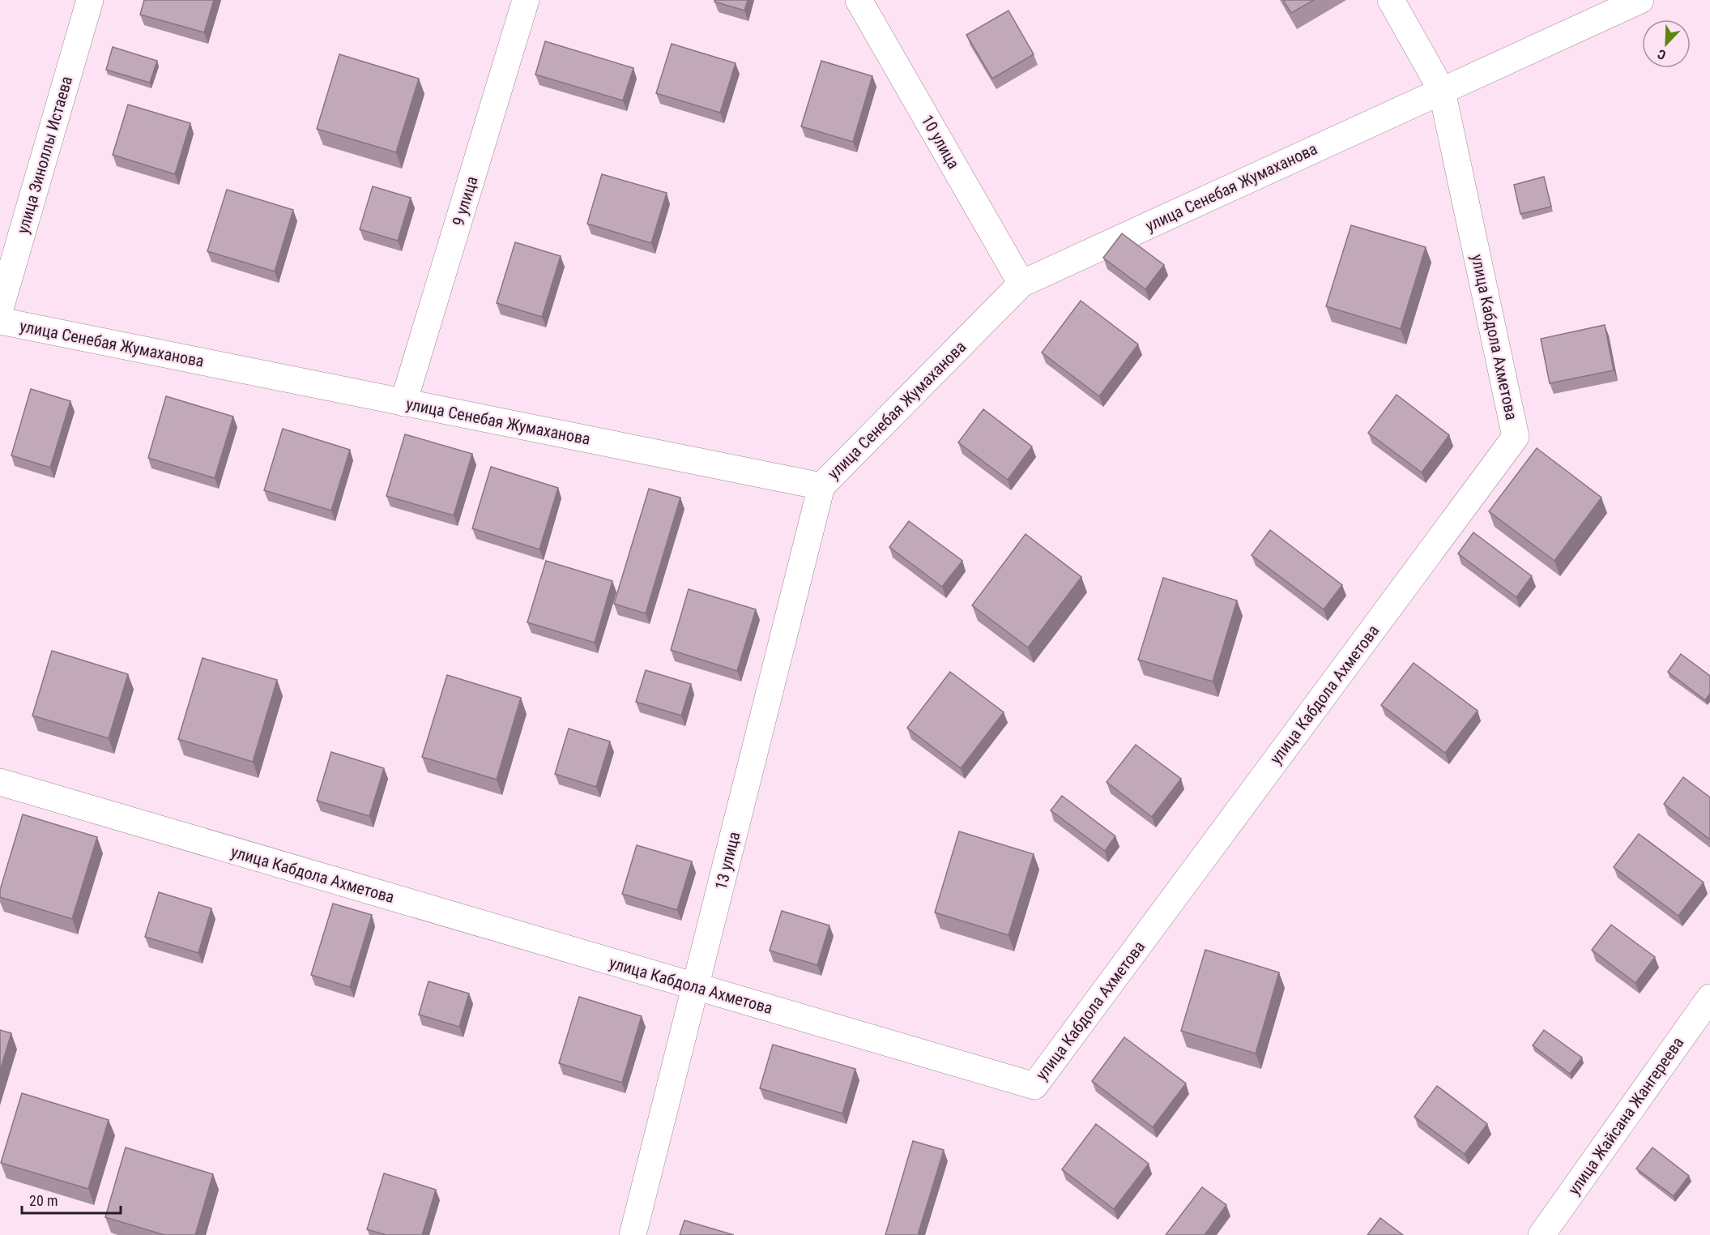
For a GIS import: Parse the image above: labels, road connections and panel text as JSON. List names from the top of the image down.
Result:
{
  "streets": {
    "street": [
      "10 улица",
      "улица Зиноллы Истаева",
      "улица Сенебая Жумаханова",
      "9 улица",
      "улица Кабдола Ахметова",
      "13 улица",
      "улица Жайсана Жангереева"
    ]
  },
  "crossings": [
    ["10 улица", "улица Сенебая Жумаханова"],
    ["улица Сенебая Жумаханова", "9 улица"],
    ["улица Сенебая Жумаханова", "улица Кабдола Ахметова"],
    ["улица Сенебая Жумаханова", "13 улица"],
    ["улица Кабдола Ахметова", "13 улица"]
  ],
  "scale_bar": "20 m",
  "north": "bottom left"
}
